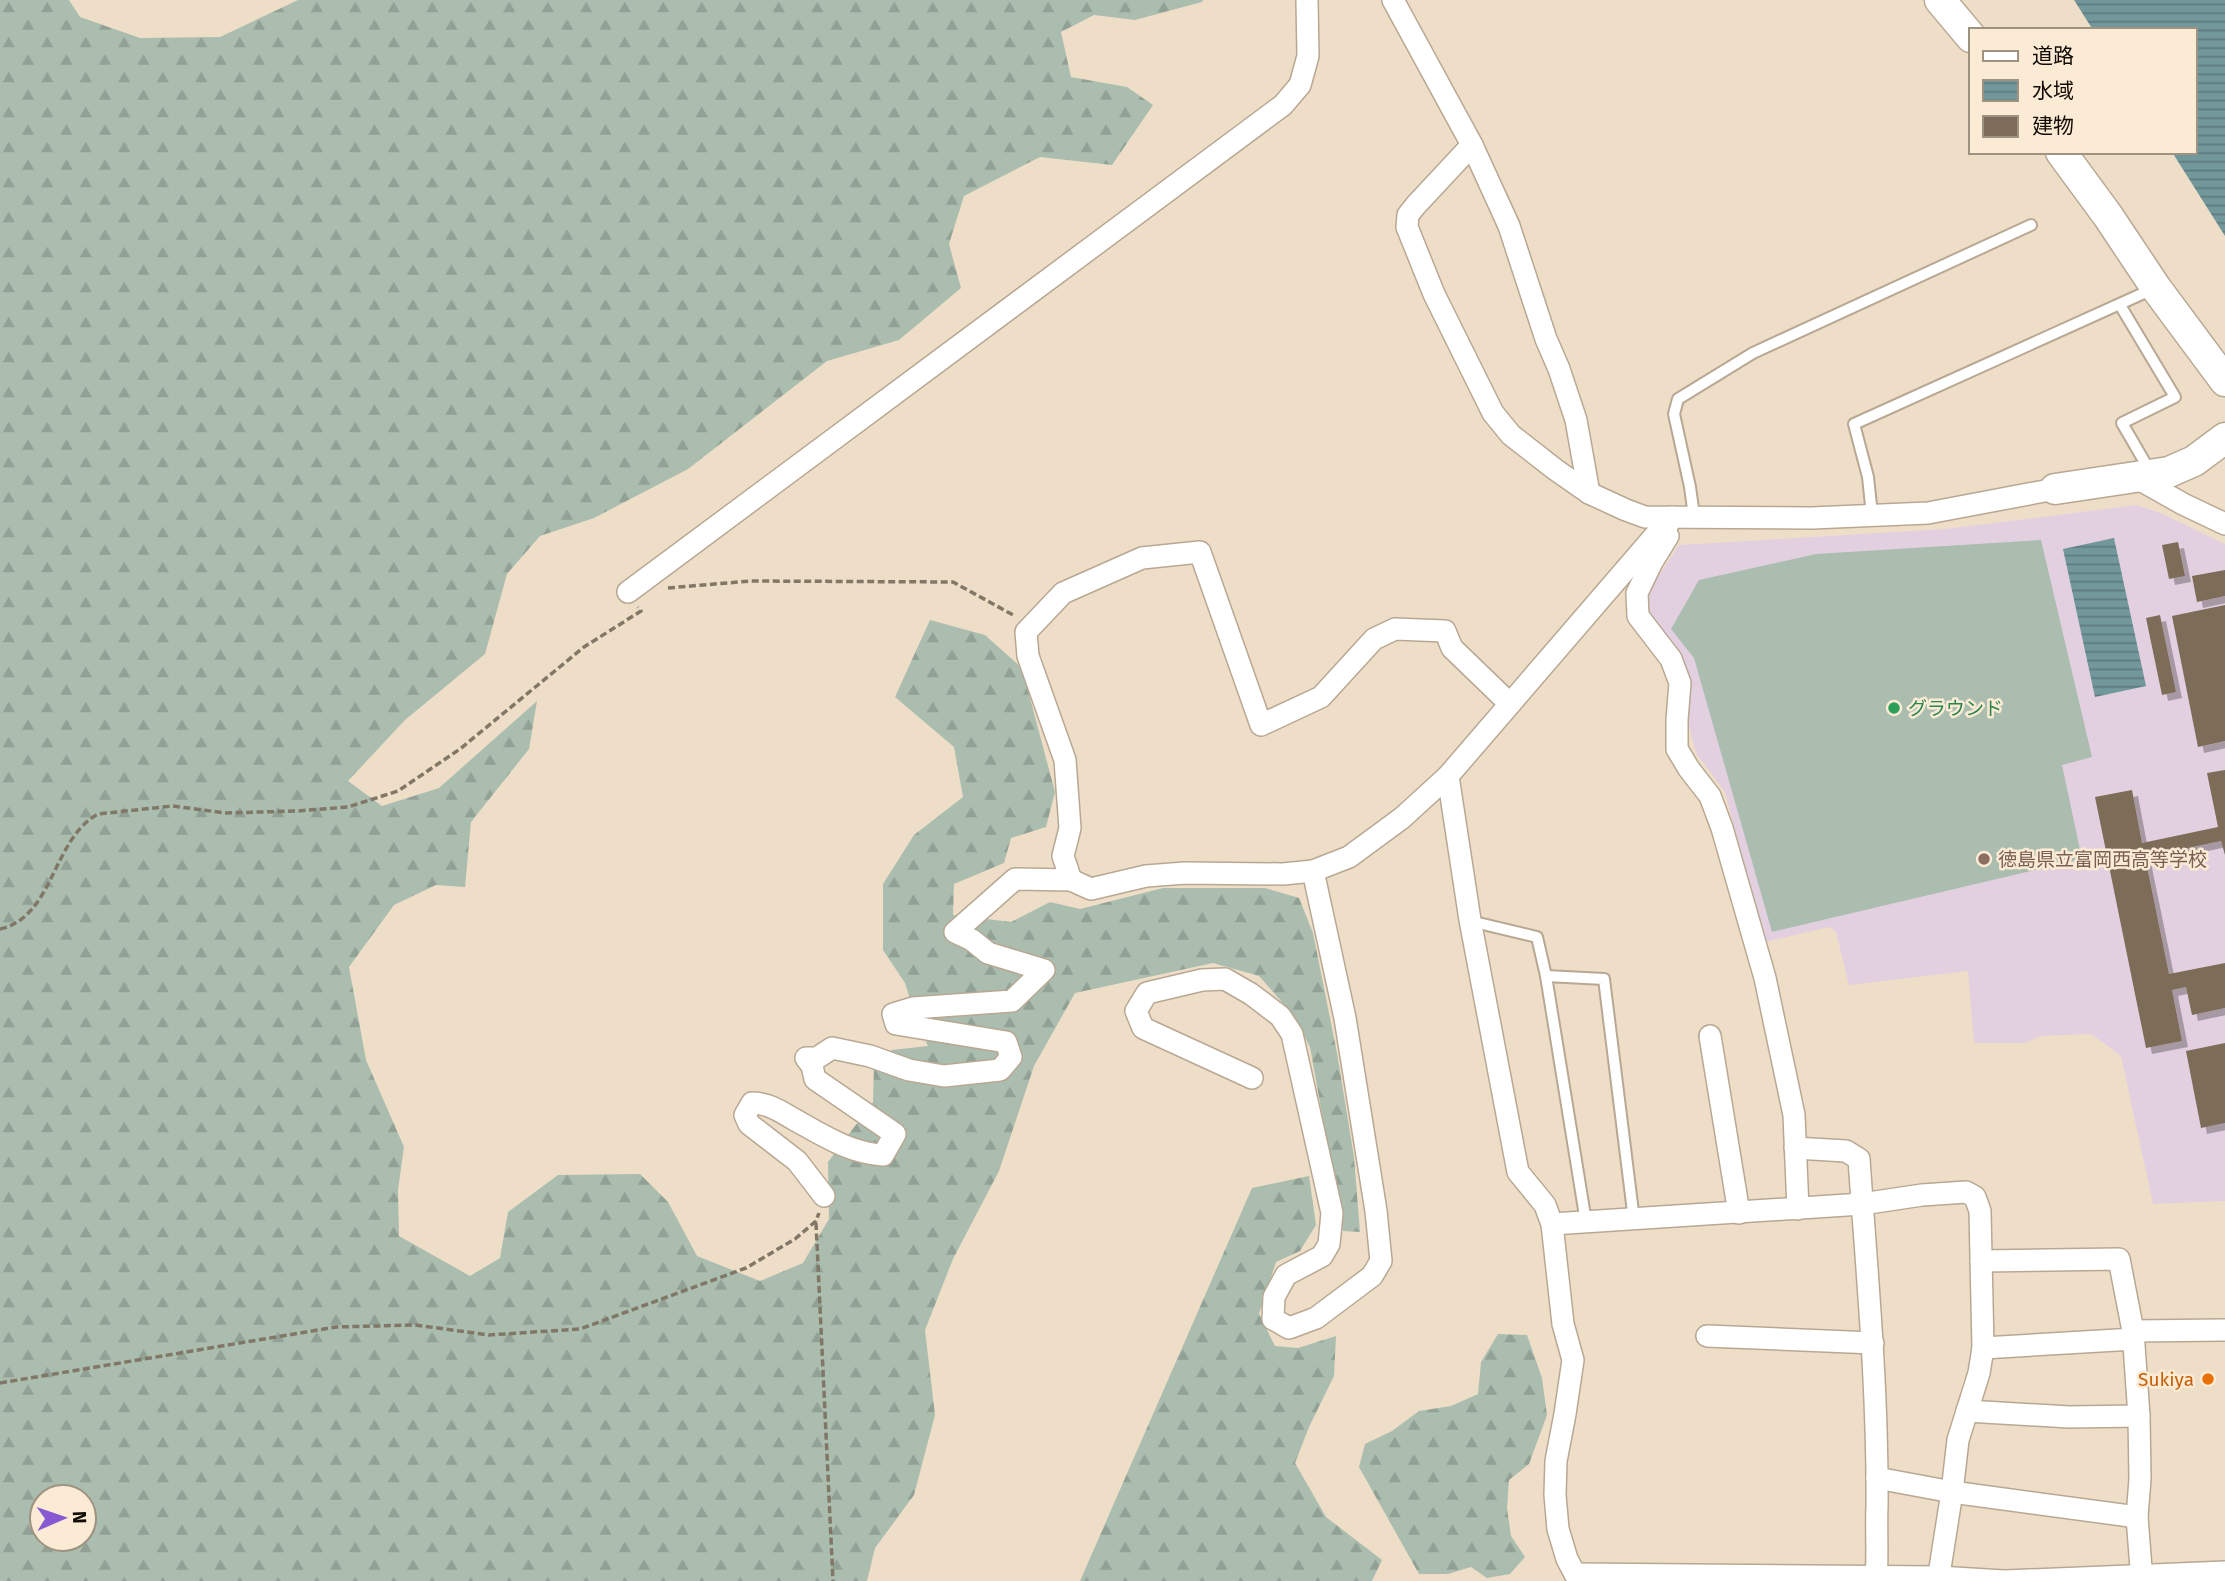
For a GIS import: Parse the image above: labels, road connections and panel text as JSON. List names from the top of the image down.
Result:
{
  "places": ["グラウンド", "徳島県立富岡西高等学校", "Sukiya"],
  "legend": ["道路", "水域", "建物"],
  "north": "right"
}
